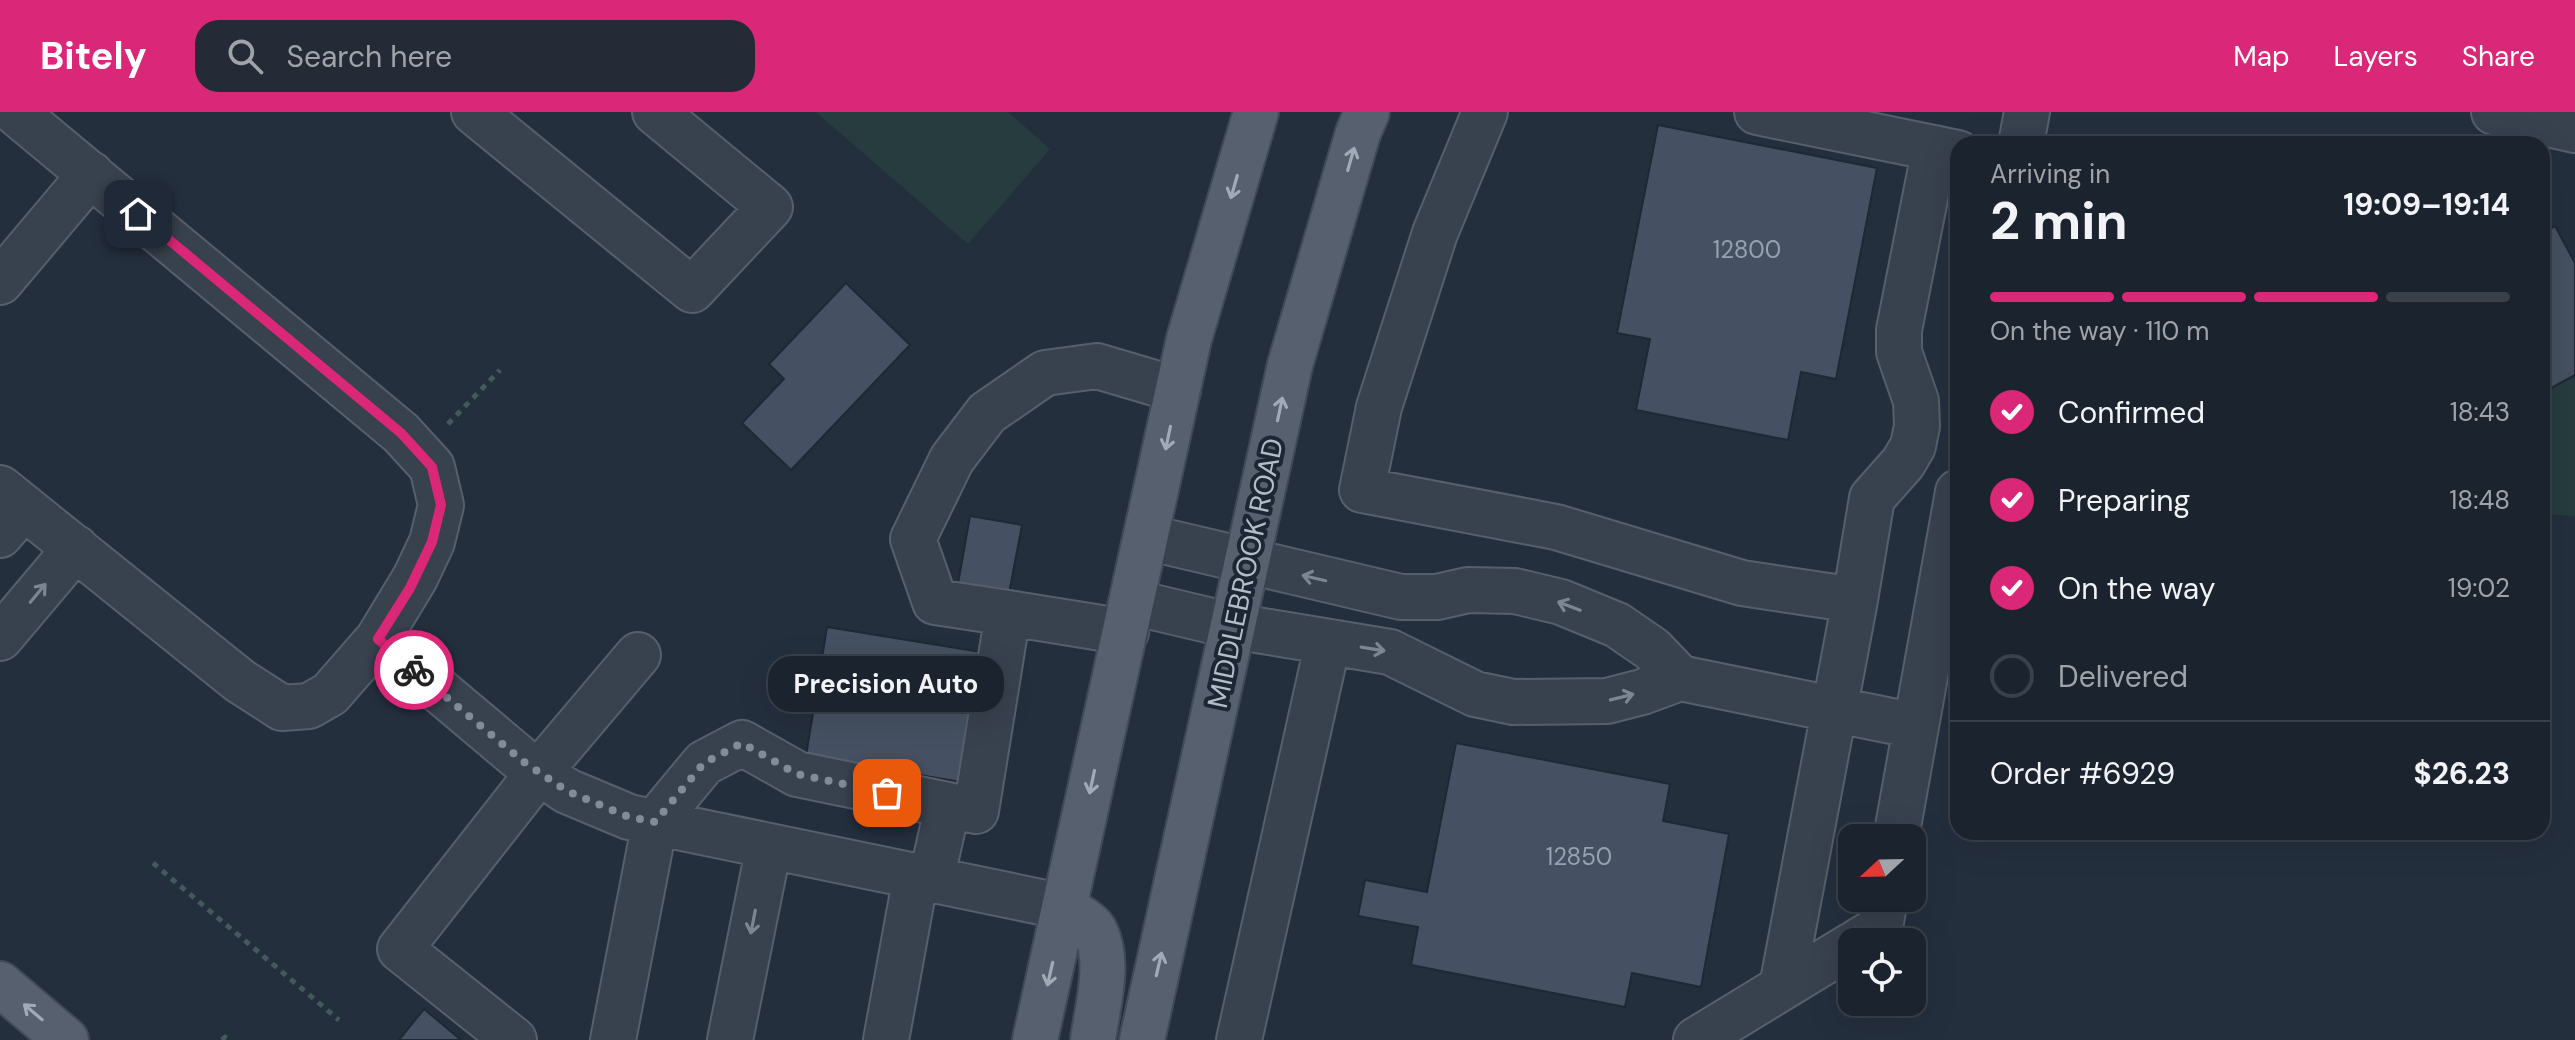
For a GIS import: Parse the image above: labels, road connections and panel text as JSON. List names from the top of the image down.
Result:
{
  "streets": {
    "main road": ["MIDDLEBROOK ROAD"]
  },
  "places": ["Precision Auto"],
  "house_numbers": ["12800", "12850"],
  "north": "left",
  "page": {
    "header": "Bitely",
    "search": "Search here",
    "nav": ["Map", "Layers", "Share"],
    "heading": ["2 min", "Arriving in", "19:09–19:14"],
    "panel": ["Order #6929", "$26.23"],
    "bar": "On the way · 110 m",
    "list": [
      ["Confirmed", "18:43"],
      ["Preparing", "18:48"],
      ["On the way", "19:02"],
      "Delivered"
    ],
    "bubble": "Precision Auto"
  }
}
